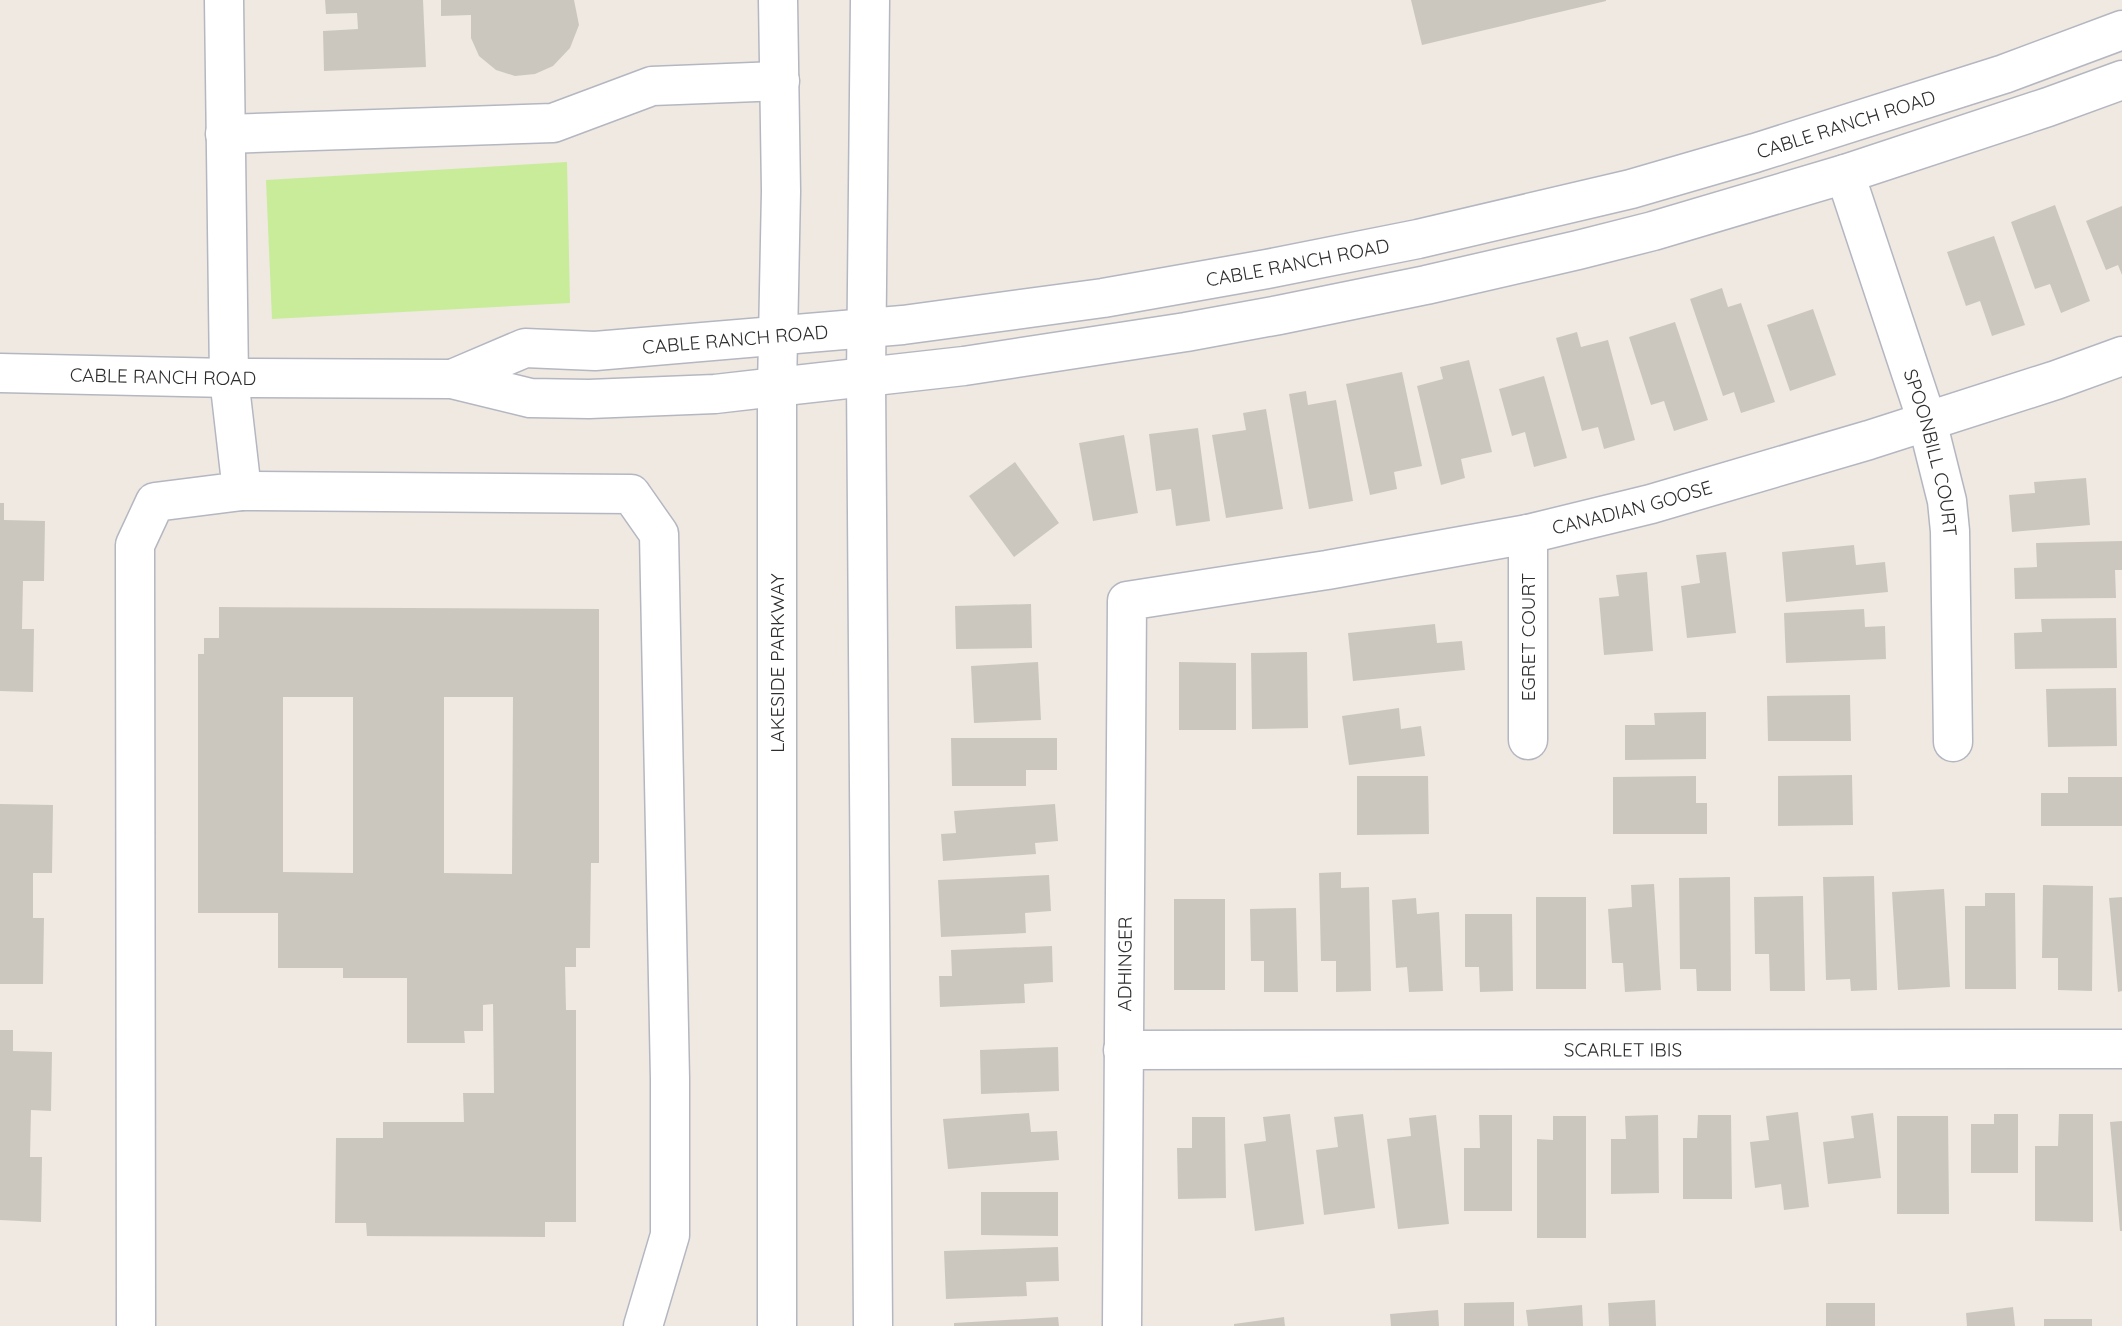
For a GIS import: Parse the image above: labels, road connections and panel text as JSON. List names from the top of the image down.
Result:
{
  "streets": {
    "street": [
      "CABLE RANCH ROAD",
      "SPOONBILL COURT",
      "CANADIAN GOOSE",
      "EGRET COURT",
      "LAKESIDE PARKWAY",
      "ADHINGER",
      "SCARLET IBIS"
    ]
  },
  "crossings": [
    ["CABLE RANCH ROAD", "SPOONBILL COURT"],
    ["CABLE RANCH ROAD", "LAKESIDE PARKWAY"],
    ["SPOONBILL COURT", "CANADIAN GOOSE"],
    ["CANADIAN GOOSE", "EGRET COURT"],
    ["CANADIAN GOOSE", "ADHINGER"],
    ["ADHINGER", "SCARLET IBIS"]
  ]
}
